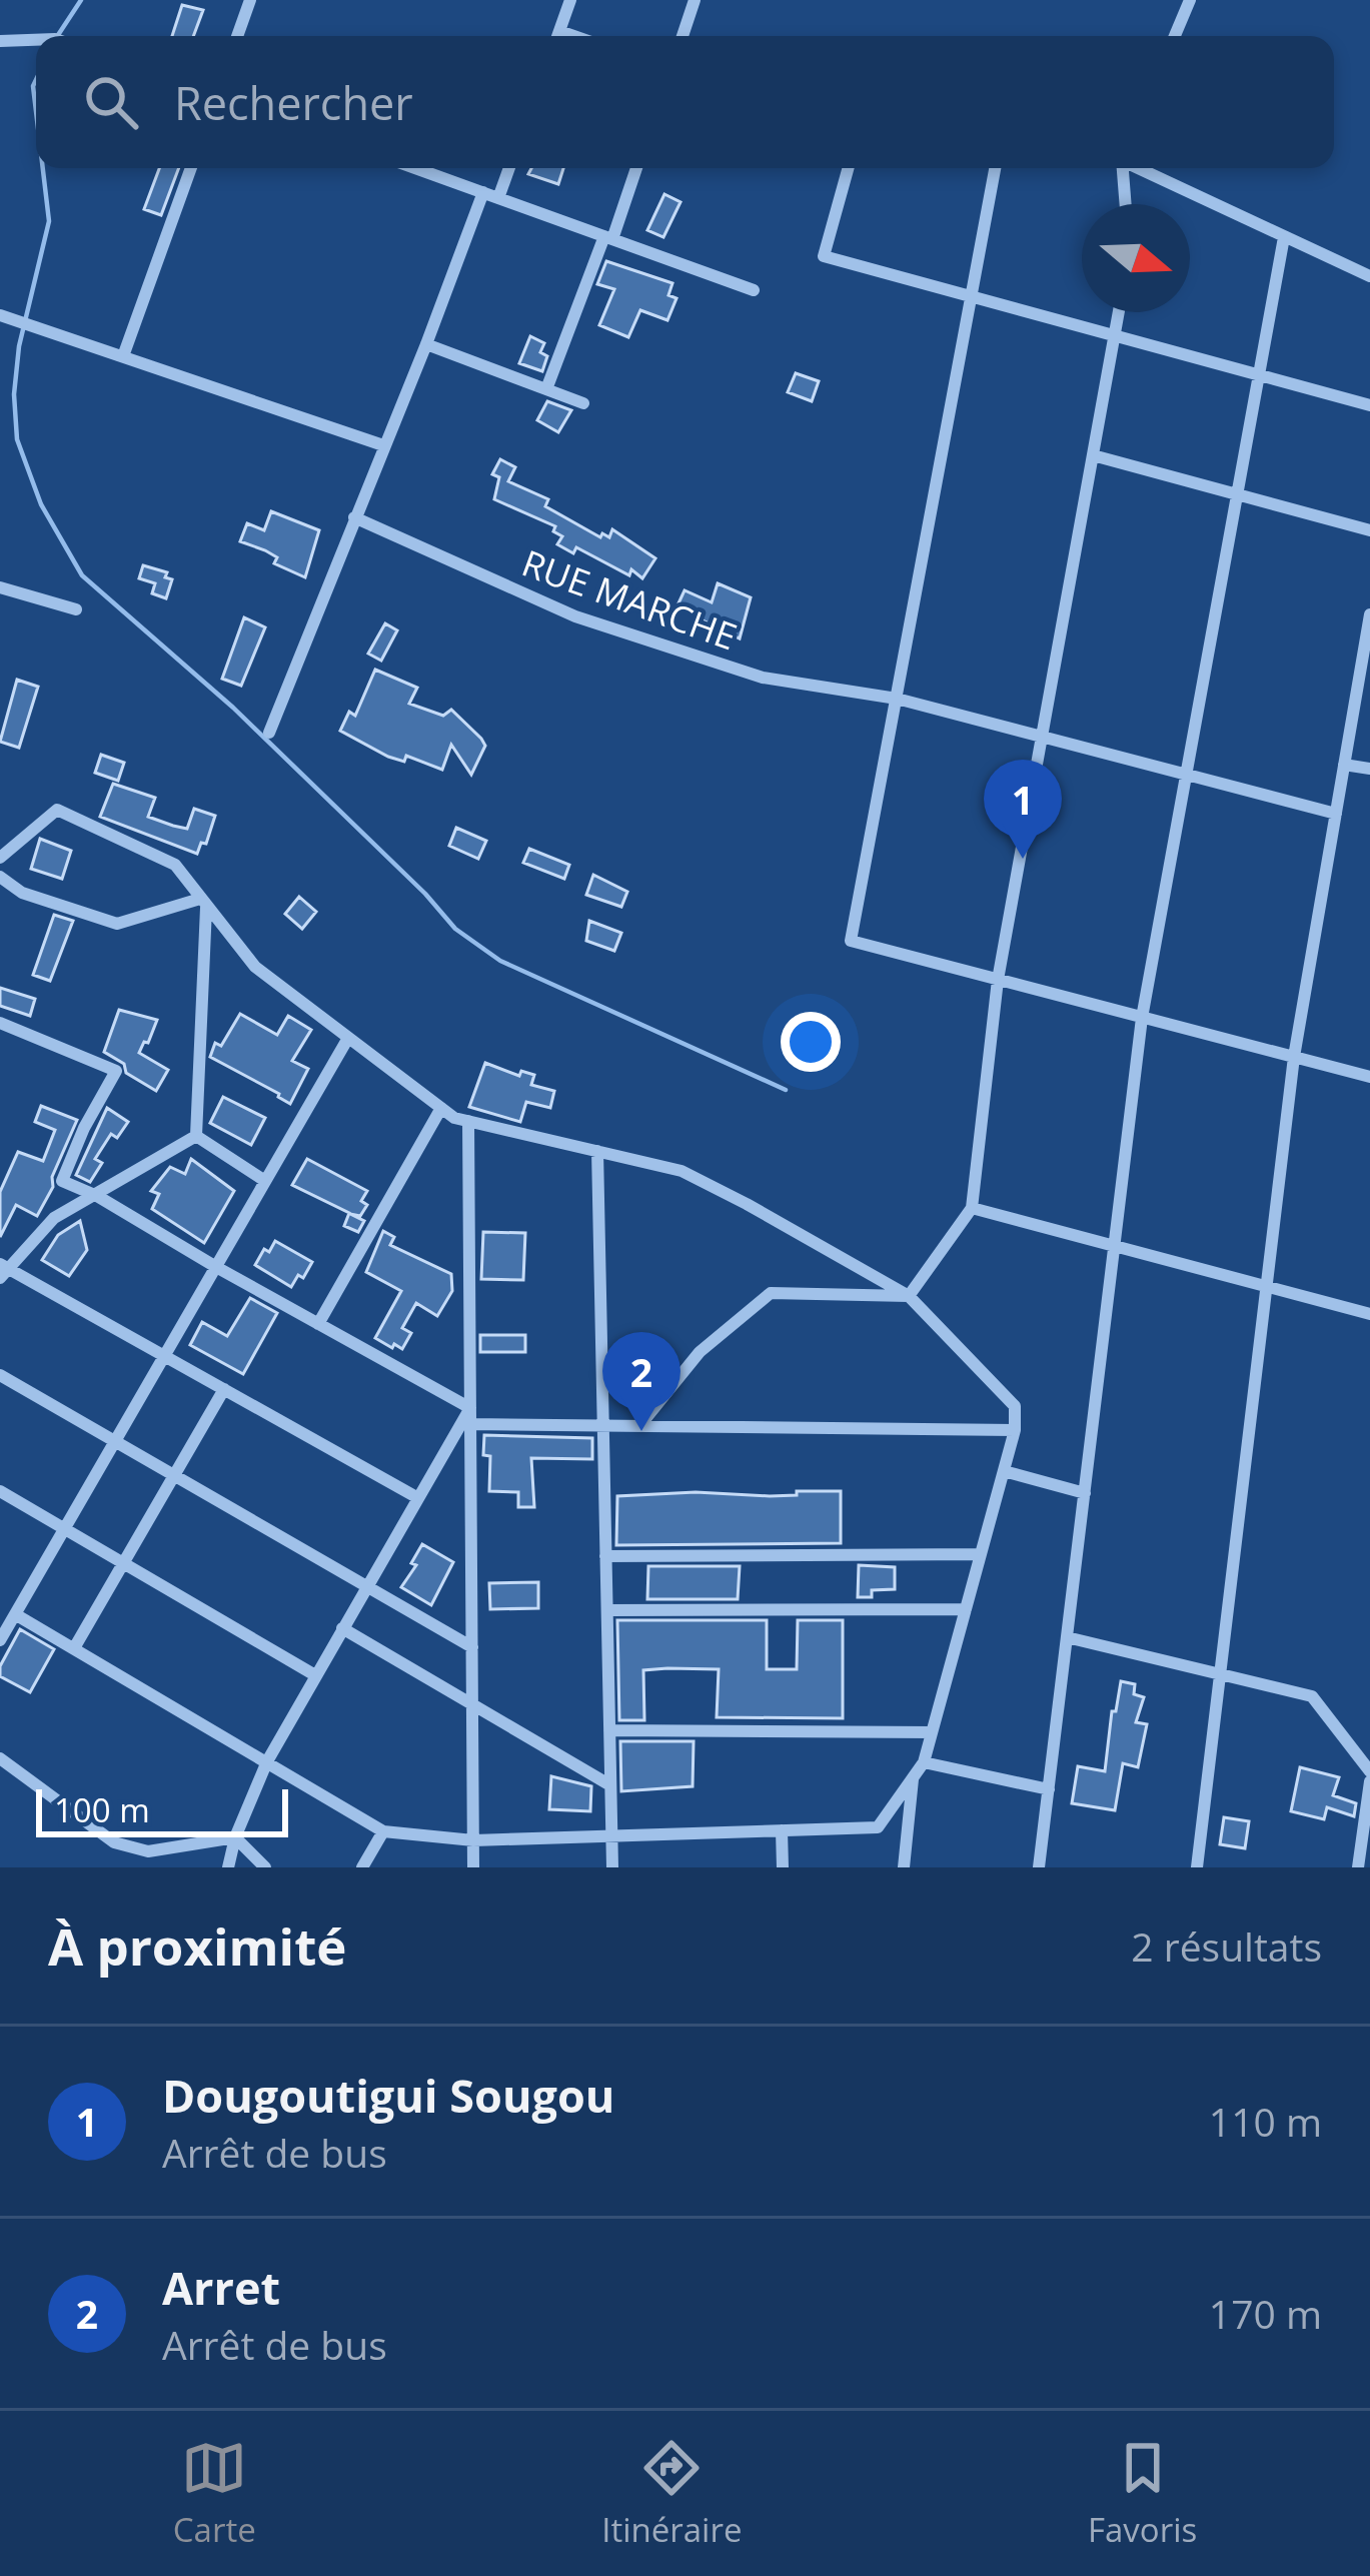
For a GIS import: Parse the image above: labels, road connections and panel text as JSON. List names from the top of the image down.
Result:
{
  "streets": {
    "street": ["RUE MARCHE"]
  },
  "scale_bar": "100 m",
  "north": "right",
  "page": {
    "search": "Rechercher",
    "pins": ["1", "2"],
    "scale": "100 m",
    "heading": ["À proximité", "2 résultats"],
    "list": [
      {
        "mark": "1",
        "name": "Dougoutigui Sougou",
        "note": "Arrêt de bus",
        "value": "110 m"
      },
      {
        "mark": "2",
        "name": "Arret",
        "note": "Arrêt de bus",
        "value": "170 m"
      }
    ],
    "nav": ["Carte", "Itinéraire", "Favoris"]
  }
}
